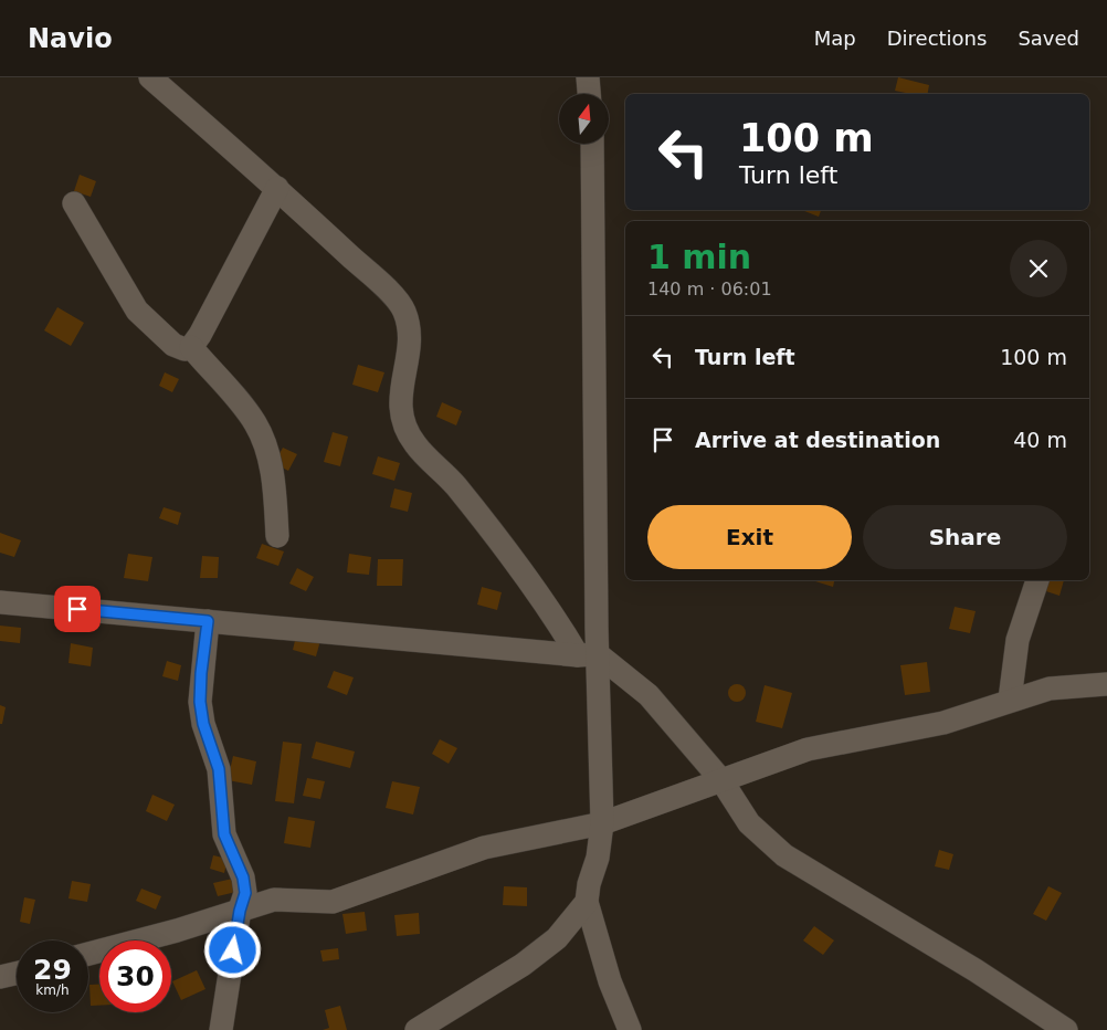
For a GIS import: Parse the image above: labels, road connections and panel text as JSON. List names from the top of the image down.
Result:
{
  "north": "top",
  "page": {
    "header": "Navio",
    "nav": ["Map", "Directions", "Saved"],
    "turn": ["100 m", "Turn left"],
    "heading": ["1 min", "140 m · 06:01"],
    "list": [
      {
        "name": "Turn left",
        "value": "100 m"
      },
      {
        "name": "Arrive at destination",
        "value": "40 m"
      }
    ],
    "buttons": ["Exit", "Share"],
    "speed": "29 km/h",
    "limit": "30"
  }
}
